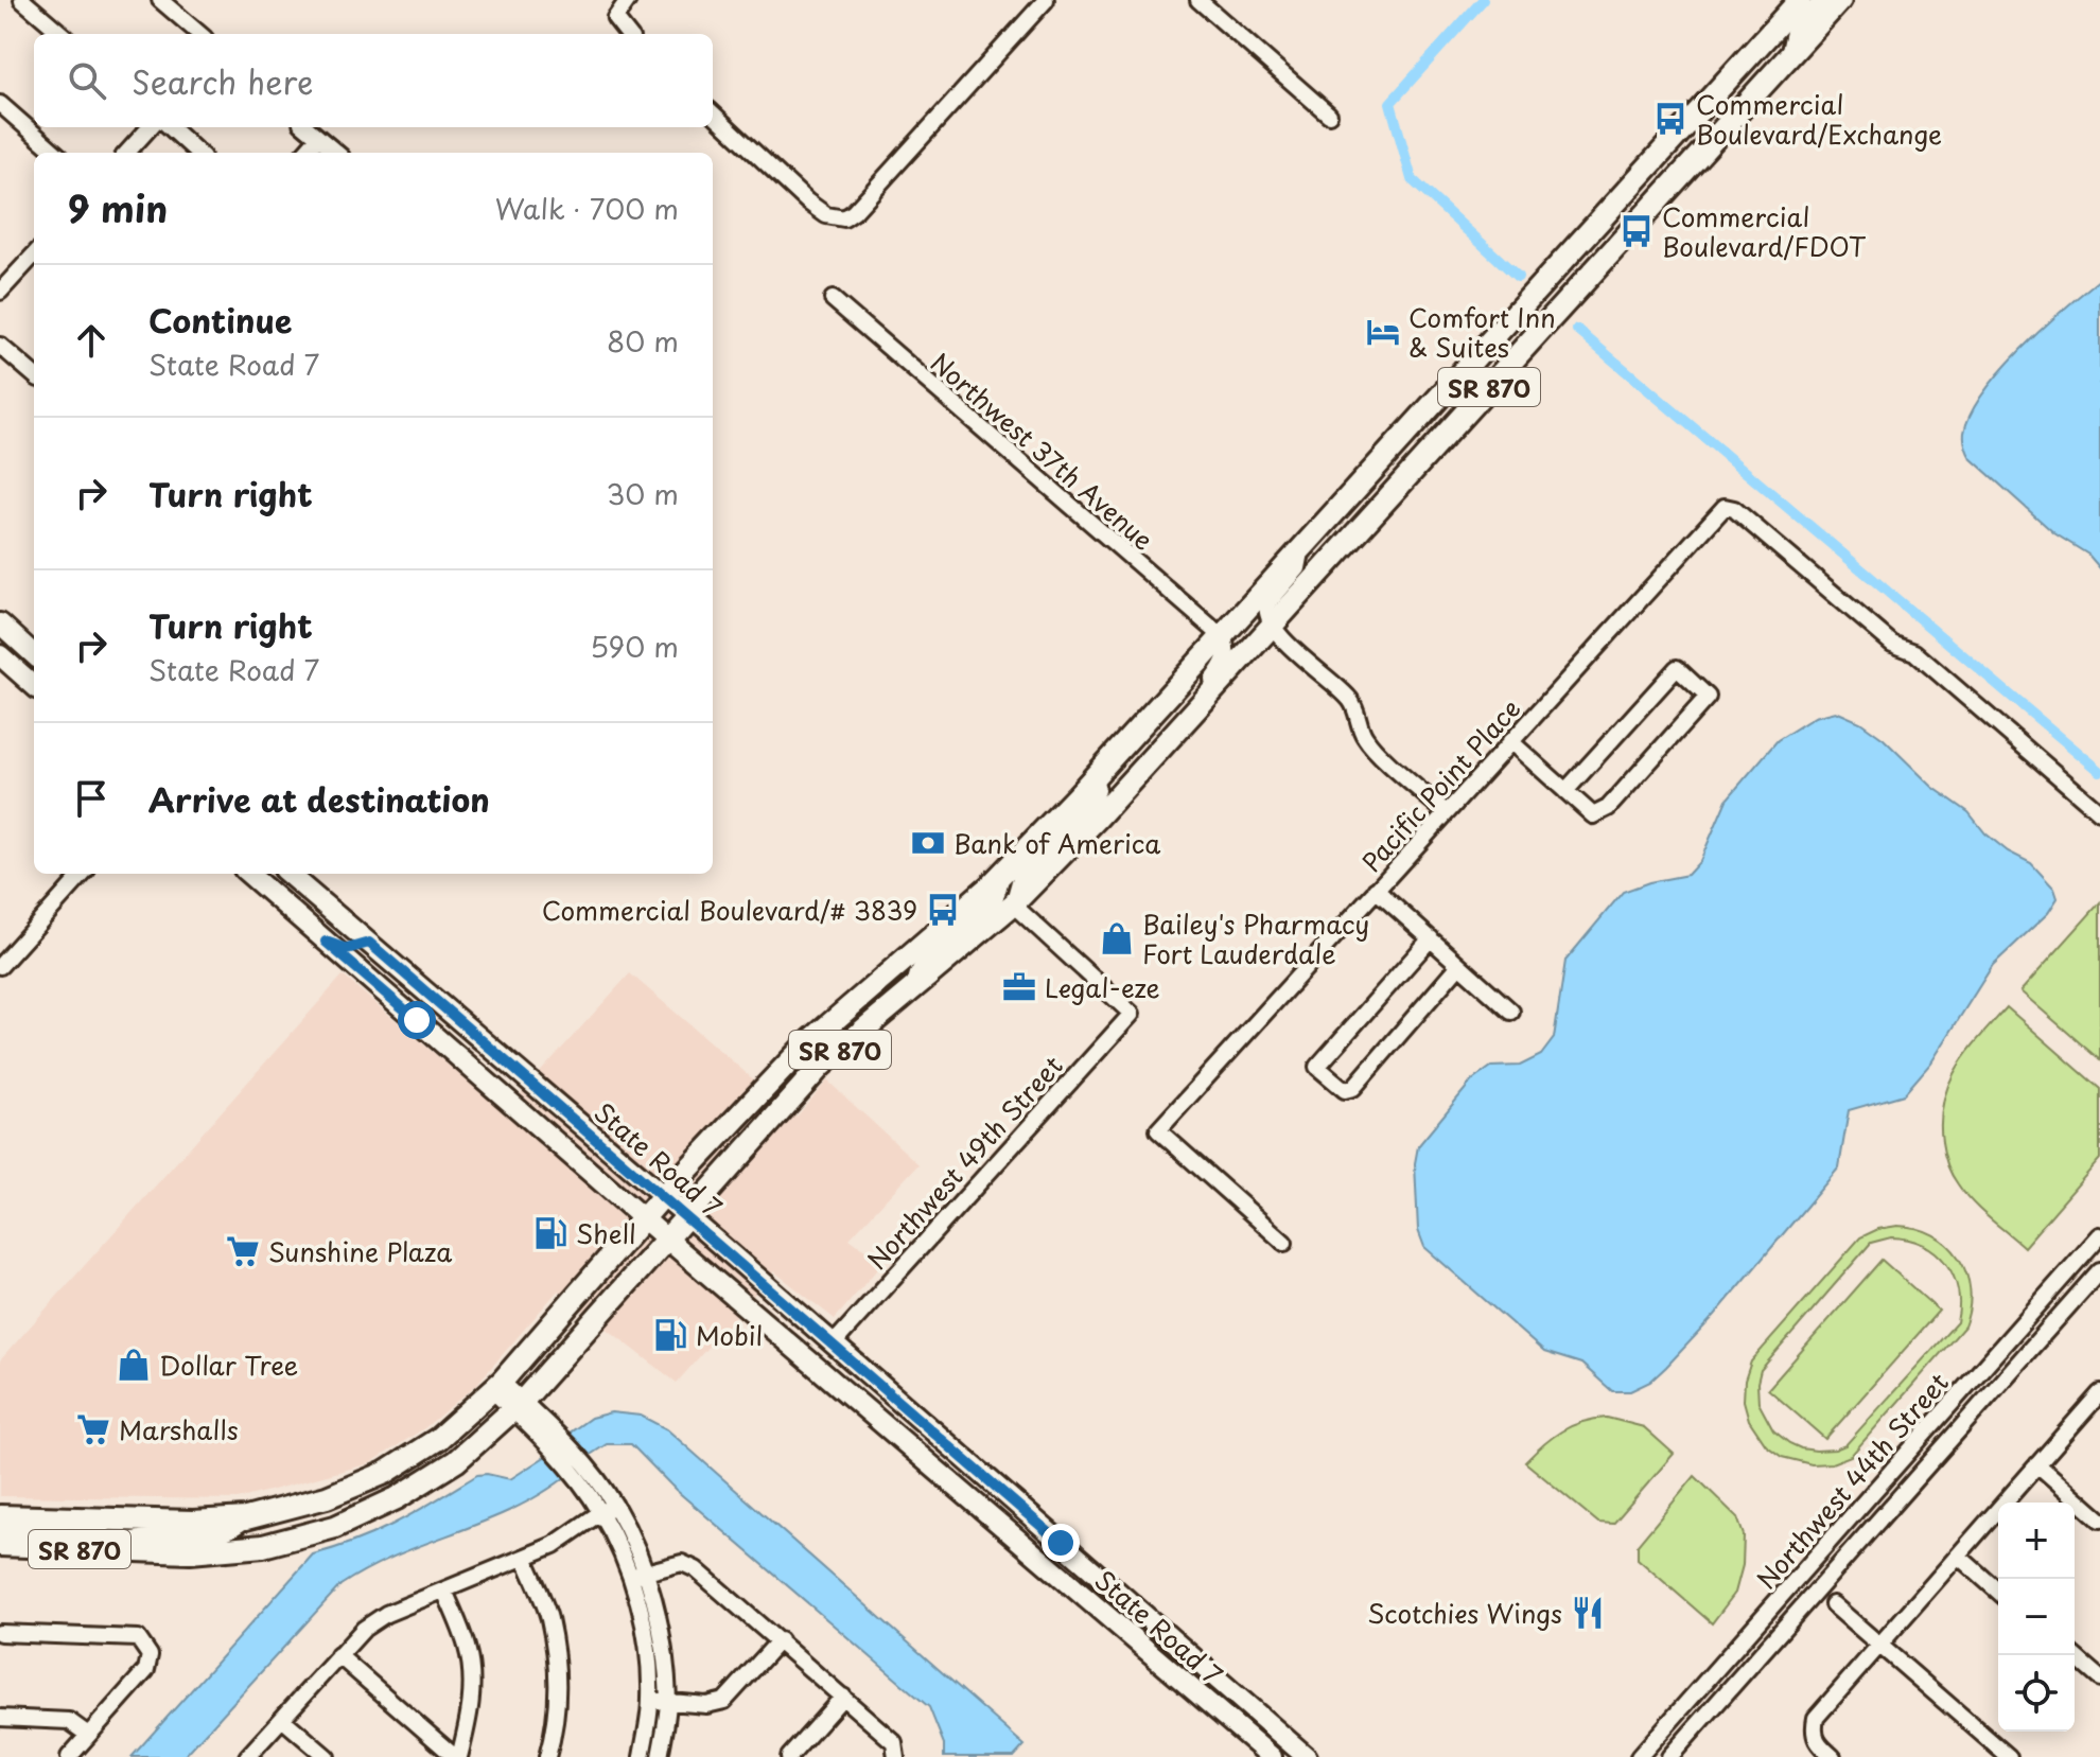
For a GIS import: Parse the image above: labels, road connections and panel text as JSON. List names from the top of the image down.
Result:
{
  "streets": {
    "highway": ["SR 870"],
    "main road": ["State Road 7"],
    "street": [
      "Northwest 37th Avenue",
      "Pacific Point Place",
      "Northwest 49th Street",
      "Northwest 44th Street"
    ]
  },
  "crossings": [
    ["SR 870", "Northwest 37th Avenue"],
    ["SR 870", "State Road 7"],
    ["SR 870", "Northwest 49th Street"],
    ["State Road 7", "Northwest 49th Street"]
  ],
  "places": {
    "bus stop": ["Commercial Boulevard/Exchange", "Commercial Boulevard/FDOT", "Commercial Boulevard/# 3839"],
    "hotel": ["Comfort Inn & Suites"],
    "bank": ["Bank of America"],
    "shop": ["Bailey's Pharmacy Fort Lauderdale", "Dollar Tree"],
    "office": ["Legal-eze"],
    "fuel station": ["Shell", "Mobil"],
    "supermarket": ["Sunshine Plaza", "Marshalls"],
    "restaurant": ["Scotchies Wings"]
  },
  "page": {
    "search": "Search here",
    "heading": ["9 min", "Walk · 700 m"],
    "list": [
      ["Continue", "State Road 7", "80 m"],
      ["Turn right", "30 m"],
      ["Turn right", "State Road 7", "590 m"],
      "Arrive at destination"
    ],
    "map_buttons": ["+", "−"]
  }
}
